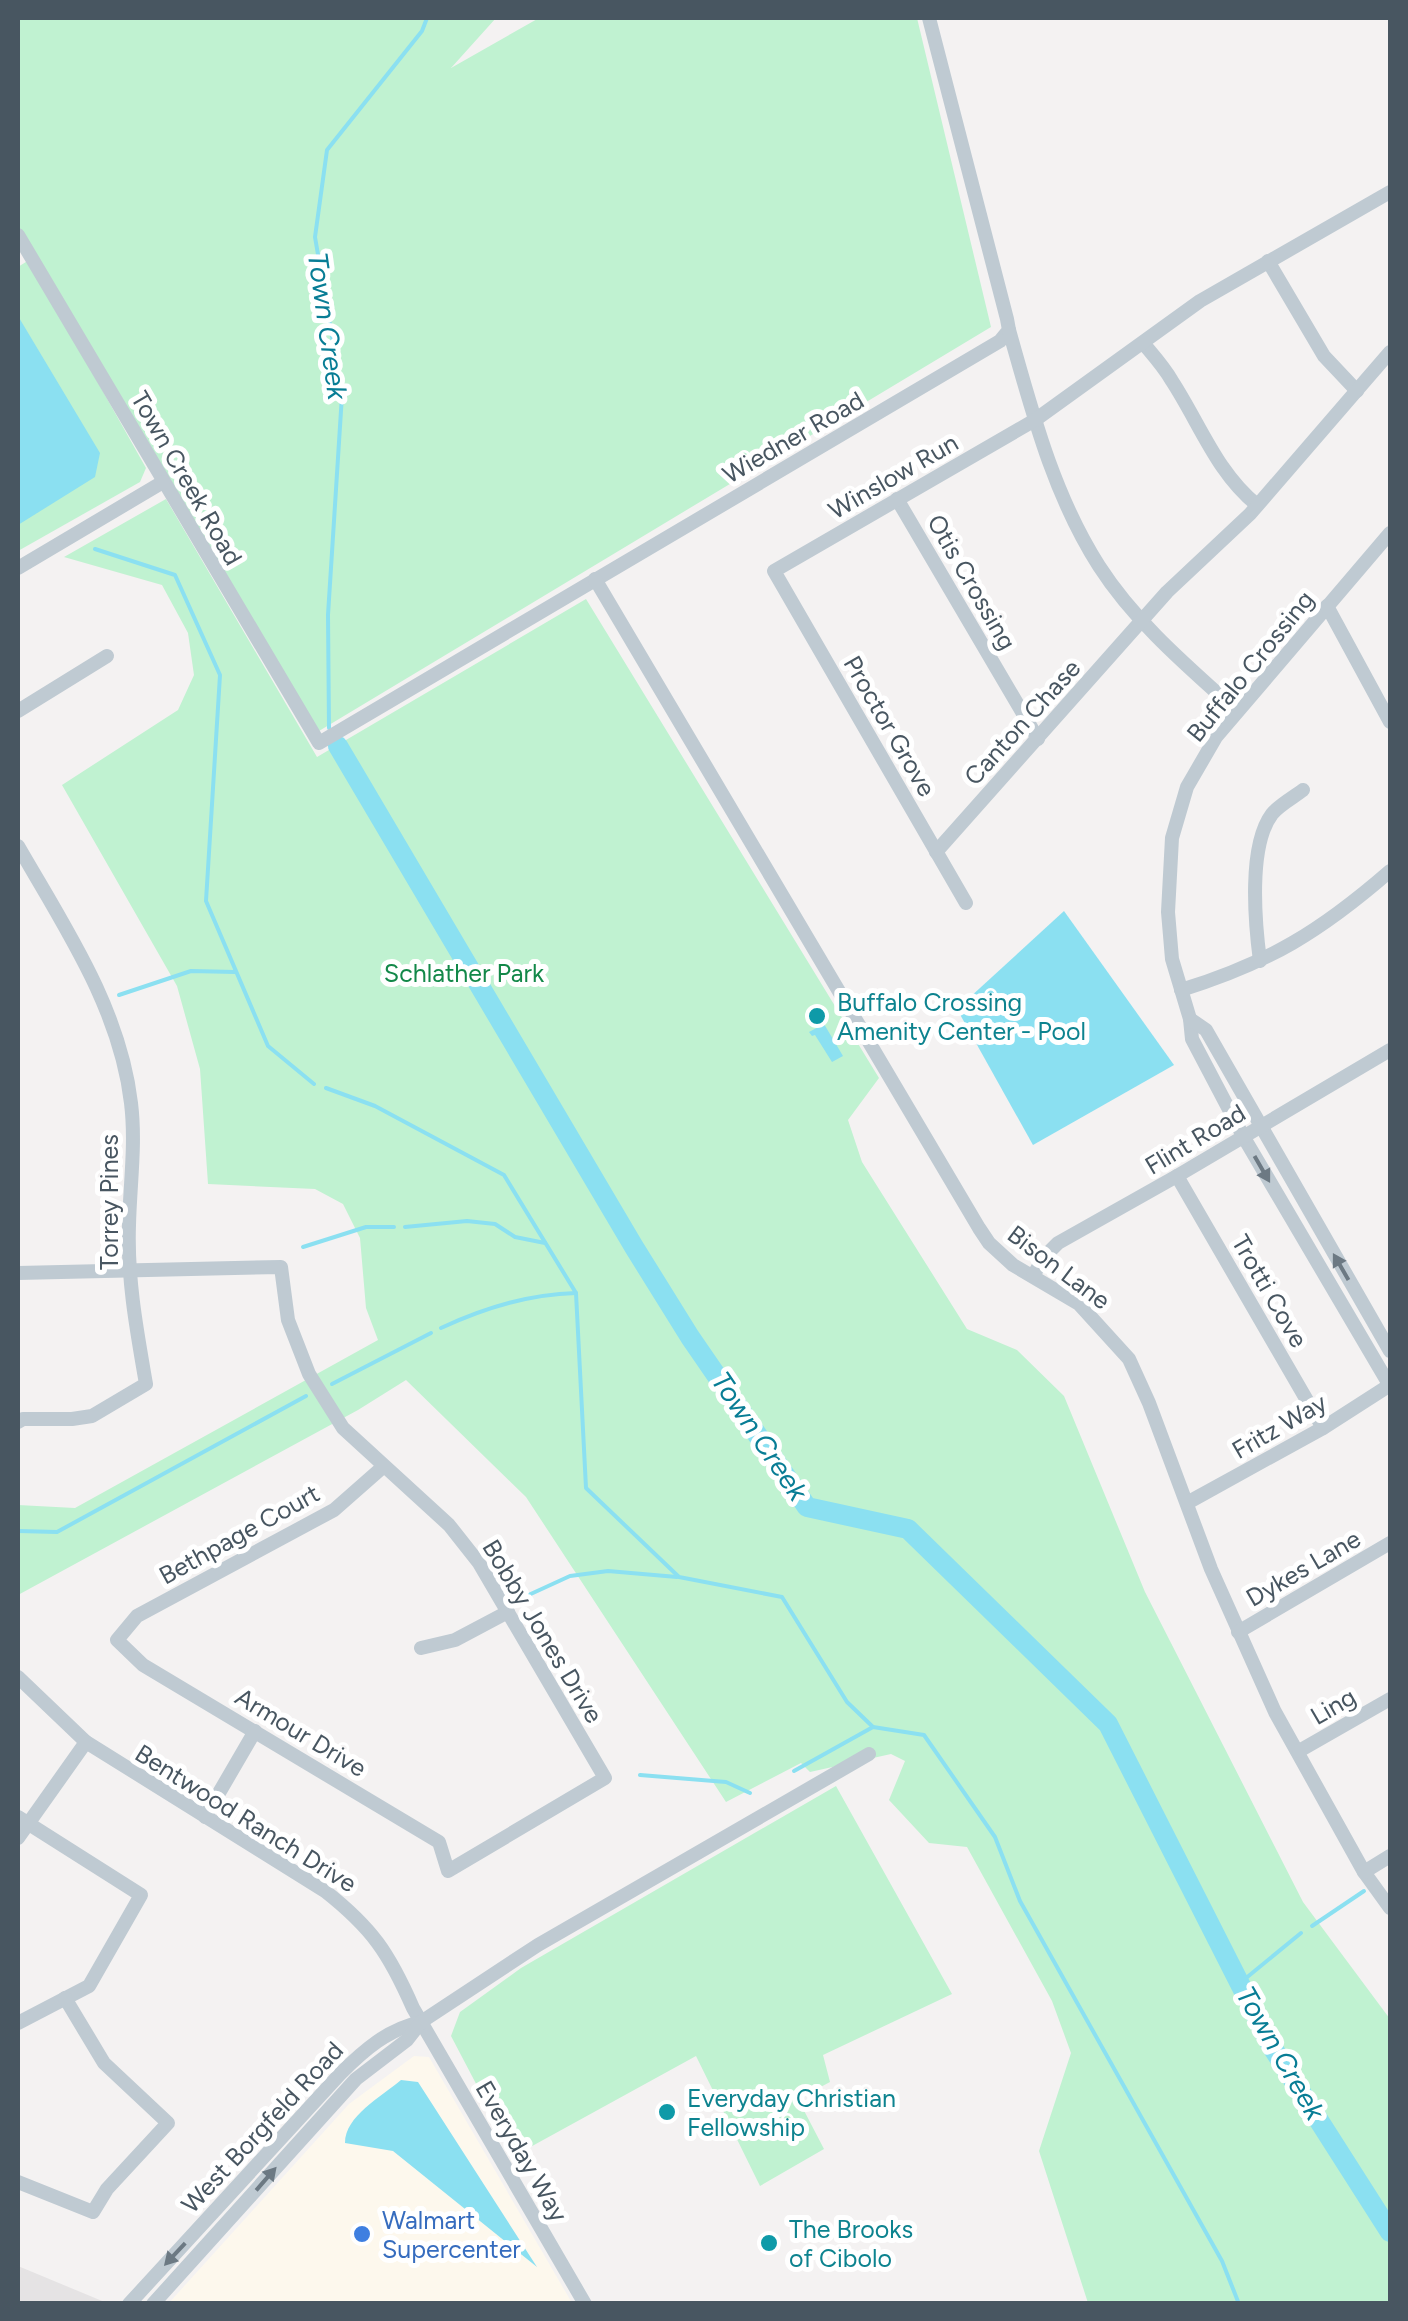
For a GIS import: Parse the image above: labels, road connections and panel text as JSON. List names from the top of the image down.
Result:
{
  "streets": {
    "street": [
      "Wiedner Road",
      "Winslow Run",
      "Town Creek Road",
      "Otis Crossing",
      "Buffalo Crossing",
      "Canton Chase",
      "Proctor Grove",
      "Flint Road",
      "Torrey Pines",
      "Bison Lane",
      "Trotti Cove",
      "Fritz Way",
      "Bethpage Court",
      "Dykes Lane",
      "Bobby Jones Drive",
      "Ling",
      "Armour Drive",
      "Bentwood Ranch Drive",
      "West Borgfeld Road",
      "Everyday Way"
    ]
  },
  "crossings": [
    ["Wiedner Road", "Town Creek Road"],
    ["Wiedner Road", "Bison Lane"],
    ["Winslow Run", "Otis Crossing"],
    ["Winslow Run", "Proctor Grove"],
    ["Otis Crossing", "Canton Chase"],
    ["Buffalo Crossing", "Flint Road"],
    ["Buffalo Crossing", "Fritz Way"],
    ["Canton Chase", "Proctor Grove"],
    ["Flint Road", "Bison Lane"],
    ["Flint Road", "Trotti Cove"],
    ["Torrey Pines", "Bobby Jones Drive"],
    ["Bison Lane", "Fritz Way"],
    ["Bison Lane", "Dykes Lane"],
    ["Bison Lane", "Ling"],
    ["Trotti Cove", "Fritz Way"],
    ["Bethpage Court", "Bobby Jones Drive"],
    ["Bethpage Court", "Armour Drive"],
    ["Bobby Jones Drive", "Armour Drive"],
    ["Bentwood Ranch Drive", "West Borgfeld Road"],
    ["Bentwood Ranch Drive", "Everyday Way"],
    ["West Borgfeld Road", "Everyday Way"]
  ],
  "water": ["Town Creek"],
  "parks": ["Schlather Park"],
  "places": [
    "Buffalo Crossing Amenity Center - Pool",
    "Everyday Christian Fellowship",
    "Walmart Supercenter",
    "The Brooks of Cibolo"
  ]
}
